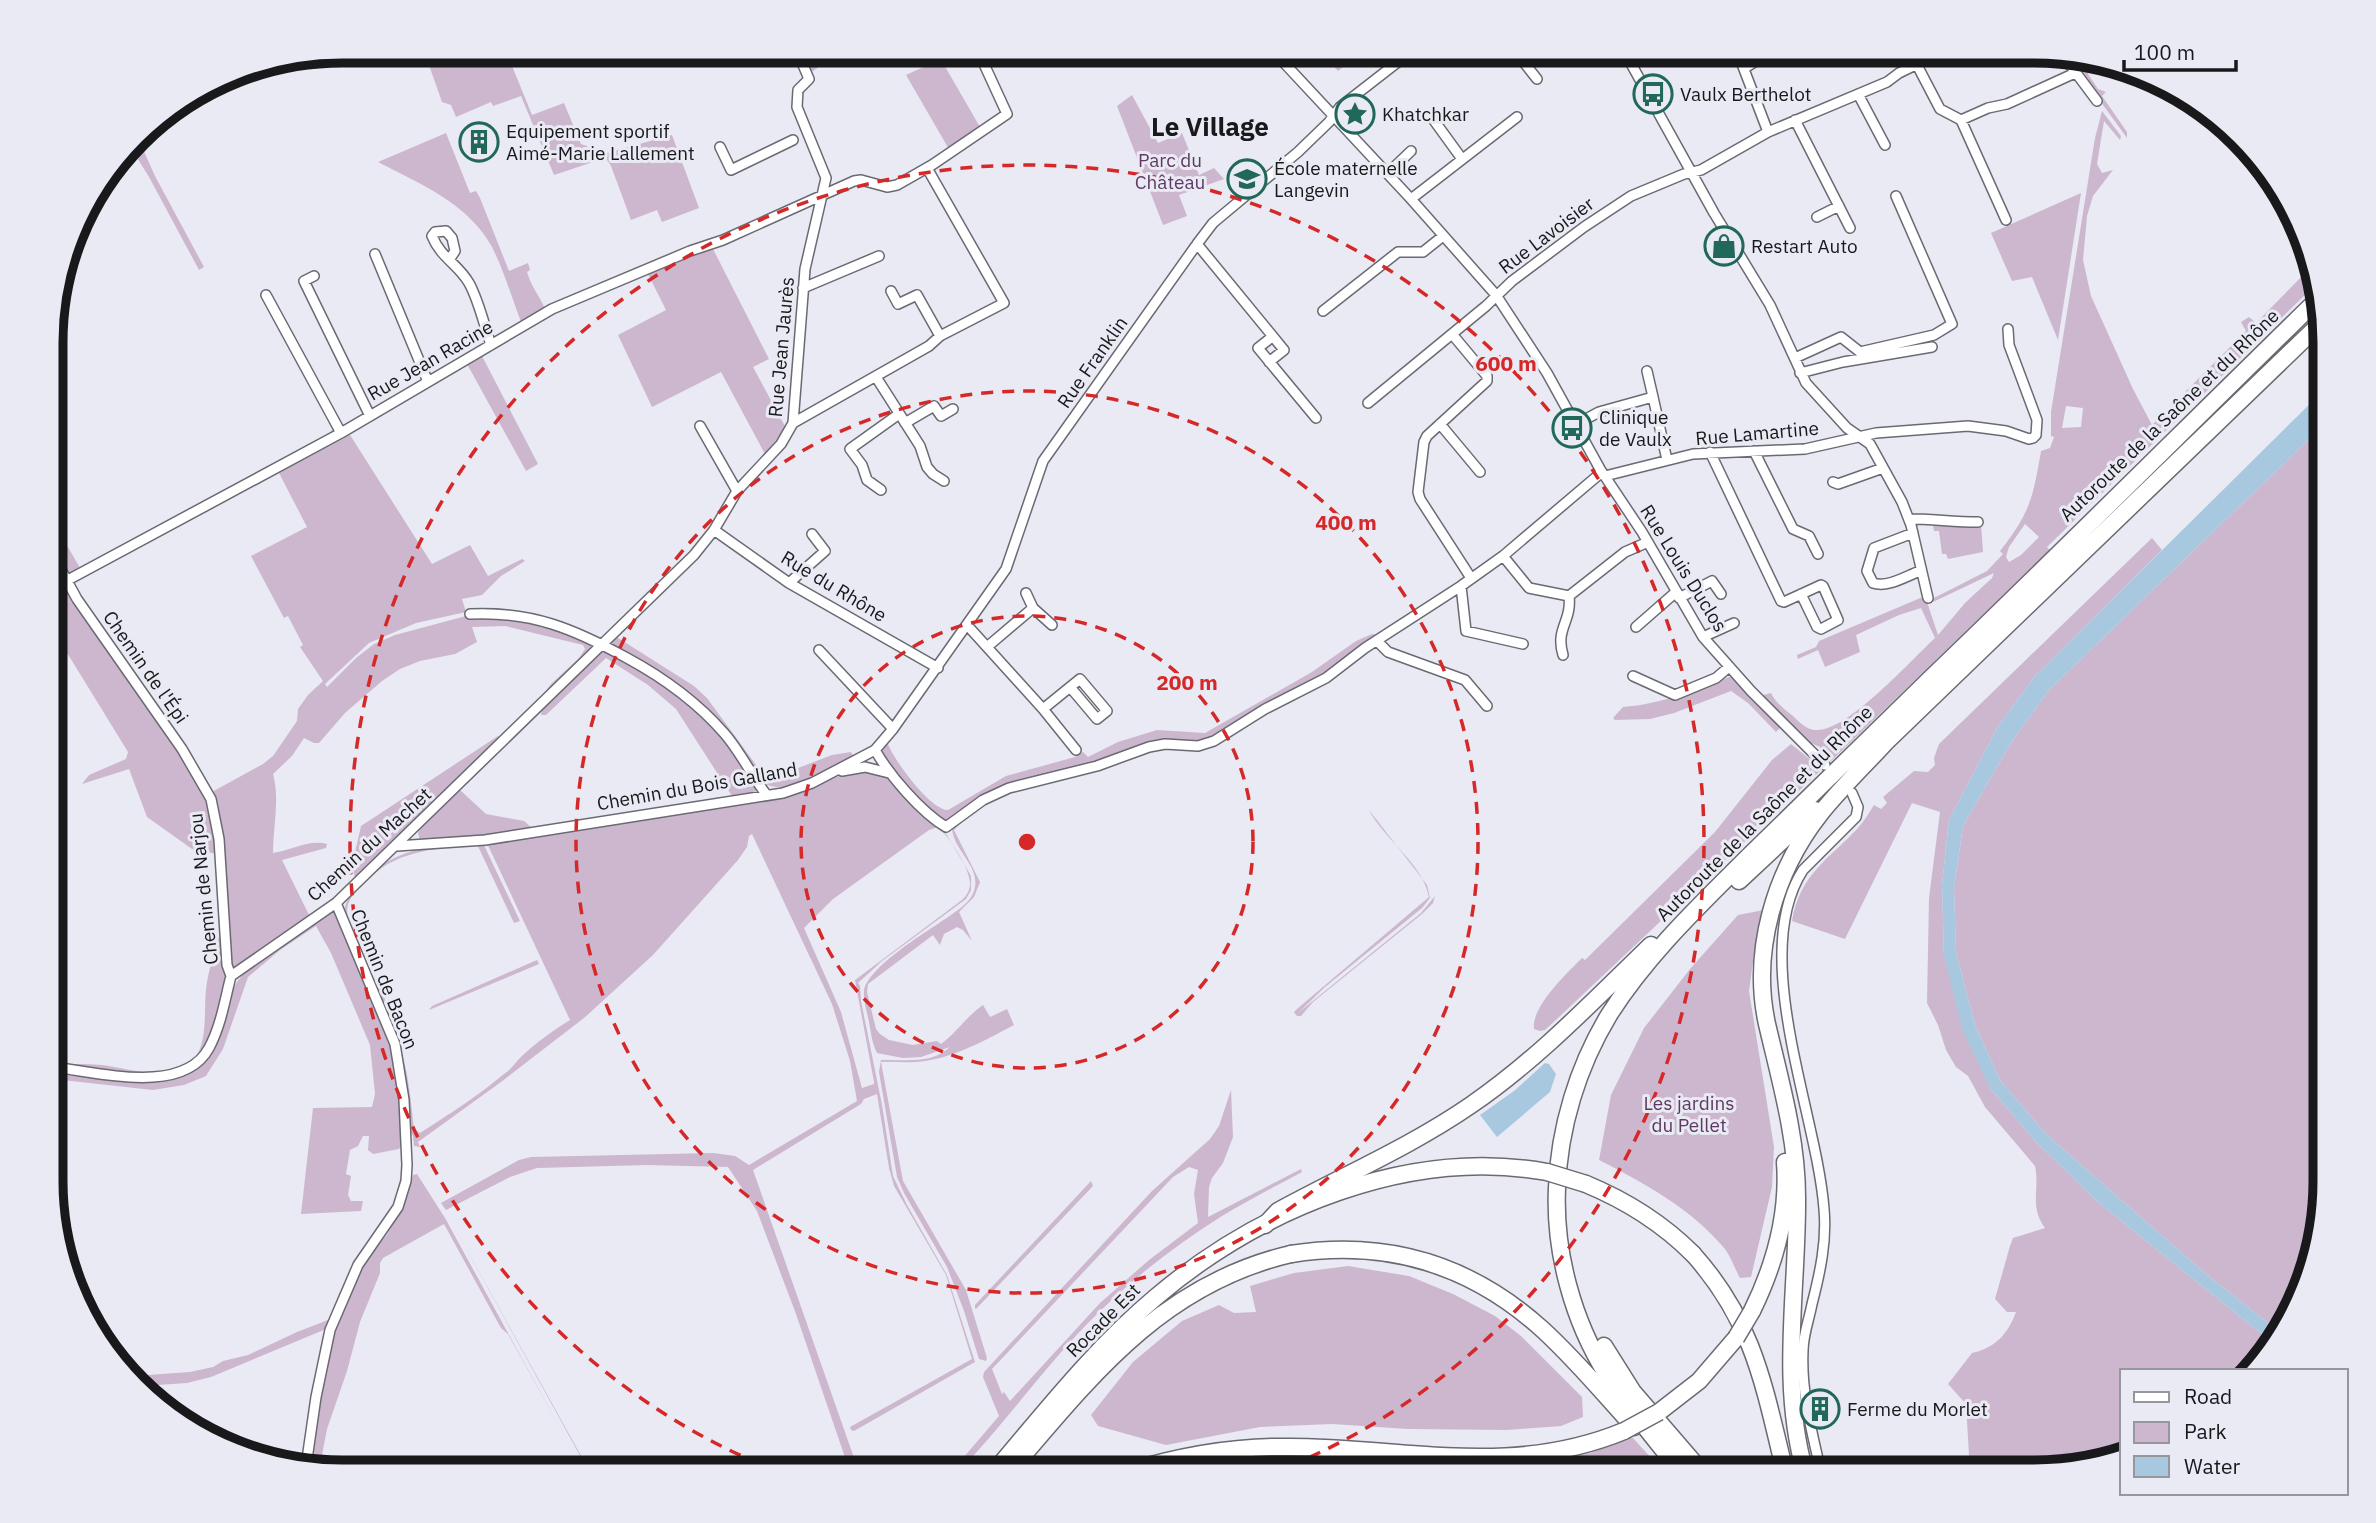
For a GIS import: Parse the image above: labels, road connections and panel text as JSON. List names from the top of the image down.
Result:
{
  "streets": {
    "highway": ["Autoroute de la Saône et du Rhône", "Rocade Est"],
    "street": [
      "Rue Lavoisier",
      "Rue Jean Jaurès",
      "Rue Jean Racine",
      "Rue Franklin",
      "Rue Lamartine",
      "Rue Louis Duclos",
      "Rue du Rhône",
      "Chemin de l'Épi",
      "Chemin du Bois Galland",
      "Chemin du Machet",
      "Chemin de Narjou",
      "Chemin de Bacon"
    ]
  },
  "crossings": [
    ["Rue Lavoisier", "Rue Louis Duclos"],
    ["Rue Jean Jaurès", "Rue Jean Racine"],
    ["Rue Jean Jaurès", "Rue du Rhône"],
    ["Rue Jean Jaurès", "Chemin du Machet"],
    ["Rue Jean Racine", "Chemin de l'Épi"],
    ["Rue Franklin", "Rue Louis Duclos"],
    ["Rue Franklin", "Rue du Rhône"],
    ["Rue Franklin", "Chemin du Bois Galland"],
    ["Rue Lamartine", "Rue Louis Duclos"],
    ["Chemin de l'Épi", "Chemin de Narjou"],
    ["Chemin du Bois Galland", "Chemin du Machet"],
    ["Chemin du Machet", "Chemin de Narjou"],
    ["Chemin du Machet", "Chemin de Bacon"]
  ],
  "districts": ["Le Village"],
  "parks": ["Parc du Château", "Les jardins du Pellet"],
  "places": {
    "bus stop": ["Vaulx Berthelot", "Clinique de Vaulx"],
    "place": ["Khatchkar"],
    "building": ["Equipement sportif Aimé-Marie Lallement", "Ferme du Morlet"],
    "school or university": ["École maternelle Langevin"],
    "shop": ["Restart Auto"]
  },
  "legend": ["Road", "Park", "Water"],
  "scale_bar": "100 m",
  "rings": ["600 m", "400 m", "200 m"]
}
